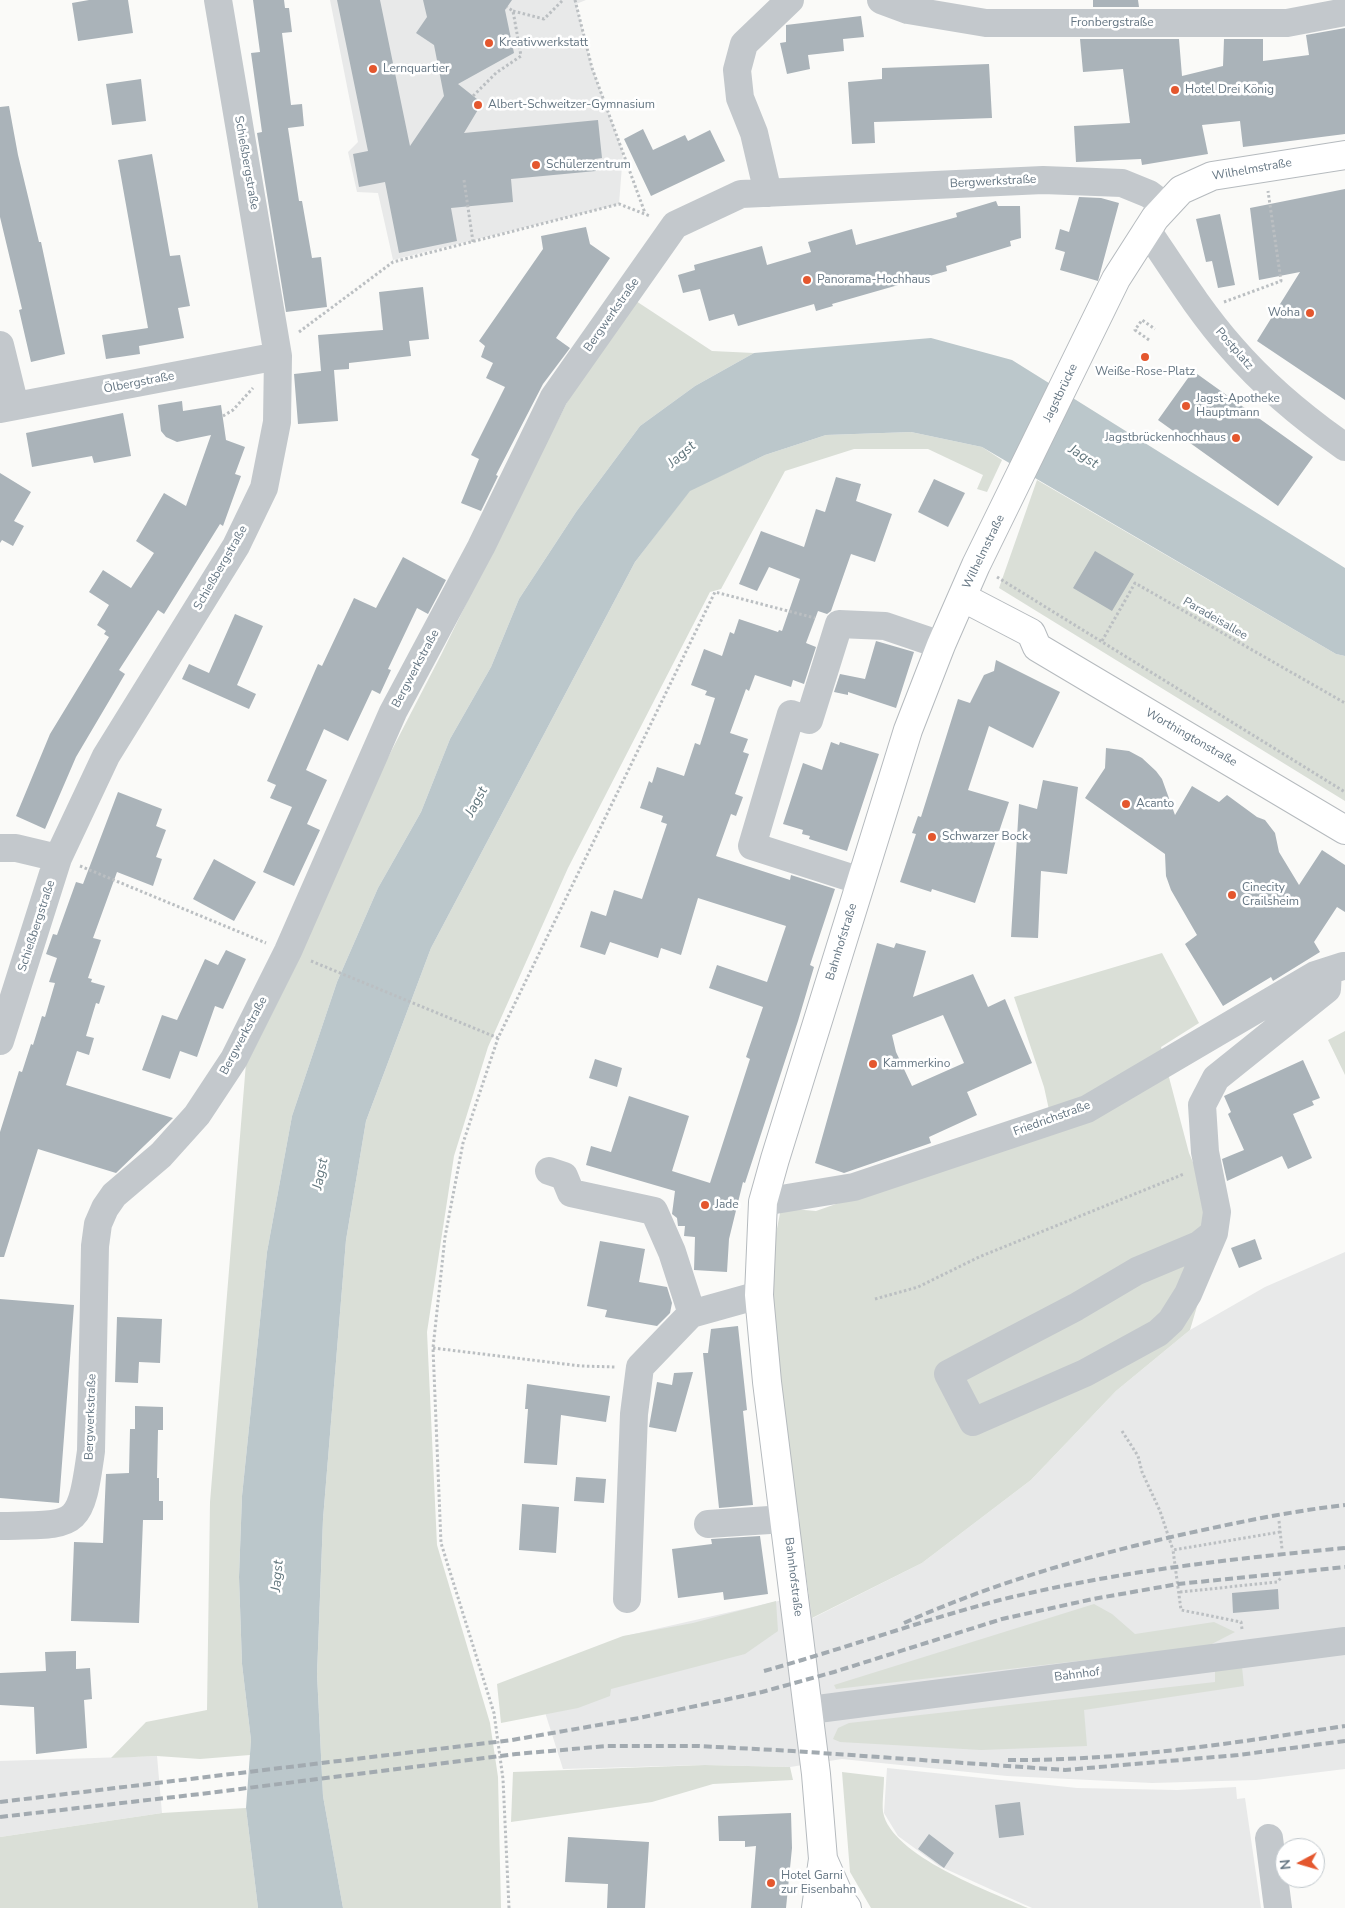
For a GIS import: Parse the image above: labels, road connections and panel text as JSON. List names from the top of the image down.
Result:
{
  "streets": {
    "main road": [
      "Wilhelmstraße",
      "Jagstbrücke",
      "Worthingtonstraße",
      "Bahnhofstraße"
    ],
    "street": [
      "Fronbergstraße",
      "Schießbergstraße",
      "Bergwerkstraße",
      "Postplatz",
      "Ölbergstraße",
      "Friedrichstraße",
      "Bahnhof"
    ],
    "path": ["Paradeisallee"]
  },
  "crossings": [
    ["Schießbergstraße", "Ölbergstraße"],
    ["Wilhelmstraße", "Bergwerkstraße"],
    ["Wilhelmstraße", "Postplatz"],
    ["Wilhelmstraße", "Jagstbrücke"],
    ["Wilhelmstraße", "Worthingtonstraße"],
    ["Wilhelmstraße", "Bahnhofstraße"],
    ["Worthingtonstraße", "Bahnhofstraße"],
    ["Bahnhofstraße", "Friedrichstraße"],
    ["Bahnhofstraße", "Bahnhof"]
  ],
  "water": ["Jagst"],
  "places": [
    "Kreativwerkstatt",
    "Lernquartier",
    "Hotel Drei König",
    "Albert-Schweitzer-Gymnasium",
    "Schülerzentrum",
    "Panorama-Hochhaus",
    "Woha",
    "Weiße-Rose-Platz",
    "Jagst-Apotheke Hauptmann",
    "Jagstbrückenhochhaus",
    "Acanto",
    "Schwarzer Bock",
    "Cinecity Crailsheim",
    "Kammerkino",
    "Jade",
    "Hotel Garni zur Eisenbahn"
  ],
  "north": "left"
}
